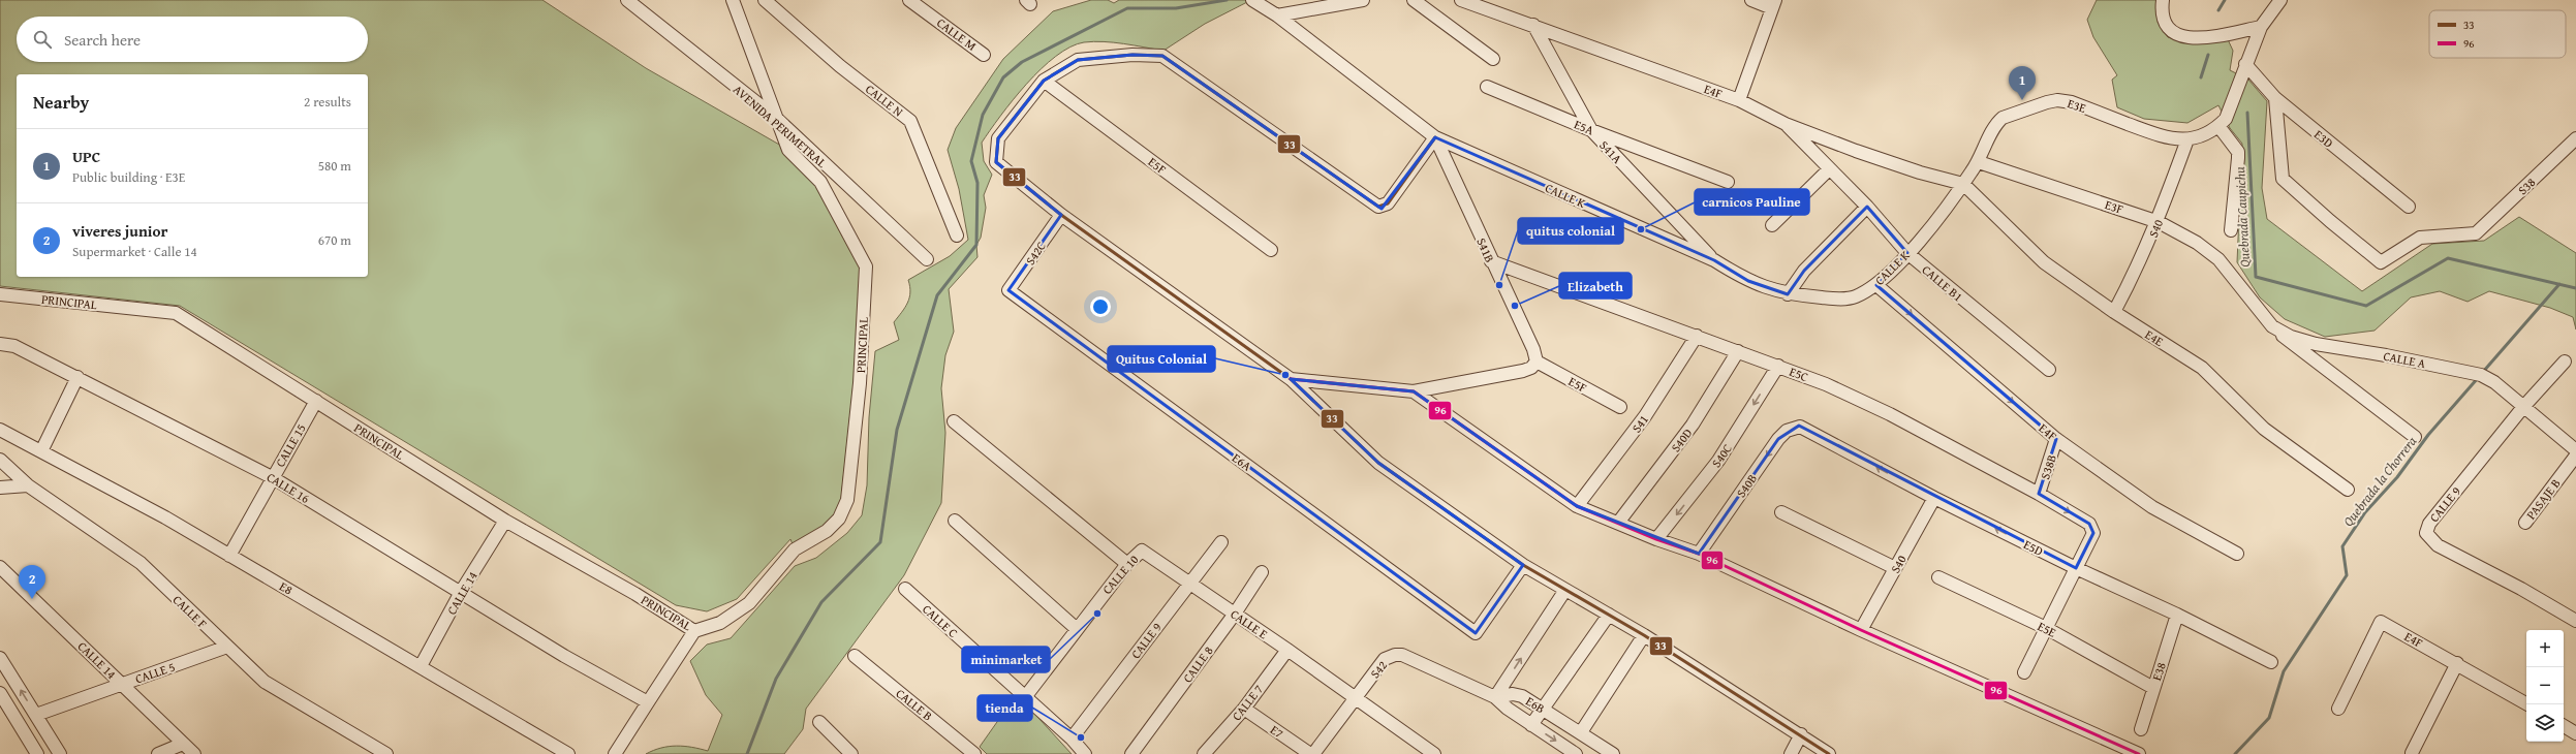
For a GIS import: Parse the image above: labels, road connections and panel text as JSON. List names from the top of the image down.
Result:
{
  "streets": {
    "street": [
      "CALLE M",
      "E4F",
      "CALLE N",
      "E3E",
      "AVENIDA PERIMETRAL",
      "E5A",
      "E3D",
      "S41A",
      "E5F",
      "S38",
      "CALLE K",
      "E3F",
      "S40",
      "S41B",
      "S42C",
      "CALLE B1",
      "PRINCIPAL",
      "E4E",
      "CALLE A",
      "E5C",
      "S41",
      "S40D",
      "CALLE 15",
      "S40C",
      "E6A",
      "S38B",
      "S40B",
      "CALLE 16",
      "PASAJE B",
      "CALLE 9",
      "E5D",
      "CALLE 10",
      "E8",
      "CALLE 14",
      "CALLE F",
      "CALLE C",
      "CALLE E",
      "E5E",
      "CALLE 8",
      "S42",
      "E38",
      "CALLE 5",
      "CALLE 7",
      "CALLE B",
      "E6B",
      "E7"
    ]
  },
  "crossings": [
    ["E4F", "E3E"],
    ["E4F", "S41A"],
    ["E4F", "CALLE K"],
    ["E4F", "CALLE B1"],
    ["E4F", "E4E"],
    ["E4F", "S38B"],
    ["E3E", "CALLE K"],
    ["E3E", "E3F"],
    ["E3E", "S40"],
    ["E3E", "E4E"],
    ["AVENIDA PERIMETRAL", "PRINCIPAL"],
    ["E5A", "S41A"],
    ["E3D", "S38"],
    ["S41A", "CALLE K"],
    ["E5F", "S41B"],
    ["CALLE K", "S41B"],
    ["CALLE K", "CALLE B1"],
    ["CALLE K", "E4E"],
    ["E3F", "S40"],
    ["E3F", "CALLE A"],
    ["S40", "E4E"],
    ["S40", "E5D"],
    ["S41B", "E5C"],
    ["S42C", "E6A"],
    ["PRINCIPAL", "CALLE 15"],
    ["PRINCIPAL", "CALLE 14"],
    ["CALLE A", "CALLE 9"],
    ["E5C", "S41"],
    ["E5C", "S40D"],
    ["E5C", "S40C"],
    ["E5C", "S38B"],
    ["E5C", "E5D"],
    ["CALLE 15", "CALLE 16"],
    ["CALLE 15", "E8"],
    ["S40B", "E5D"],
    ["CALLE 16", "CALLE 14"],
    ["CALLE 9", "CALLE C"],
    ["CALLE 9", "CALLE E"],
    ["E5D", "E38"],
    ["CALLE 10", "CALLE C"],
    ["CALLE 10", "CALLE E"],
    ["E8", "CALLE 14"],
    ["CALLE 14", "CALLE 5"],
    ["CALLE F", "CALLE 5"],
    ["CALLE E", "CALLE 8"],
    ["CALLE E", "S42"],
    ["CALLE E", "CALLE 7"],
    ["E5E", "E38"],
    ["S42", "E6B"],
    ["S42", "E7"],
    ["CALLE 7", "E7"]
  ],
  "one_way": ["S40C", "S40B"],
  "water": ["Quebrada Caupichu", "Quebrada la Chorrera"],
  "places": [
    "carnicos Pauline",
    "quitus colonial",
    "Elizabeth",
    "Quitus Colonial",
    "minimarket",
    "tienda"
  ],
  "lines": ["transit line 33", "transit line 96"],
  "legend": ["33", "96"],
  "page": {
    "search": "Search here",
    "pins": ["1", "2"],
    "heading": ["Nearby", "2 results"],
    "list": [
      {
        "mark": "1",
        "name": "UPC",
        "note": "Public building · E3E",
        "value": "580 m"
      },
      {
        "mark": "2",
        "name": "viveres junior",
        "note": "Supermarket · Calle 14",
        "value": "670 m"
      }
    ],
    "map_buttons": ["+", "−"]
  }
}
